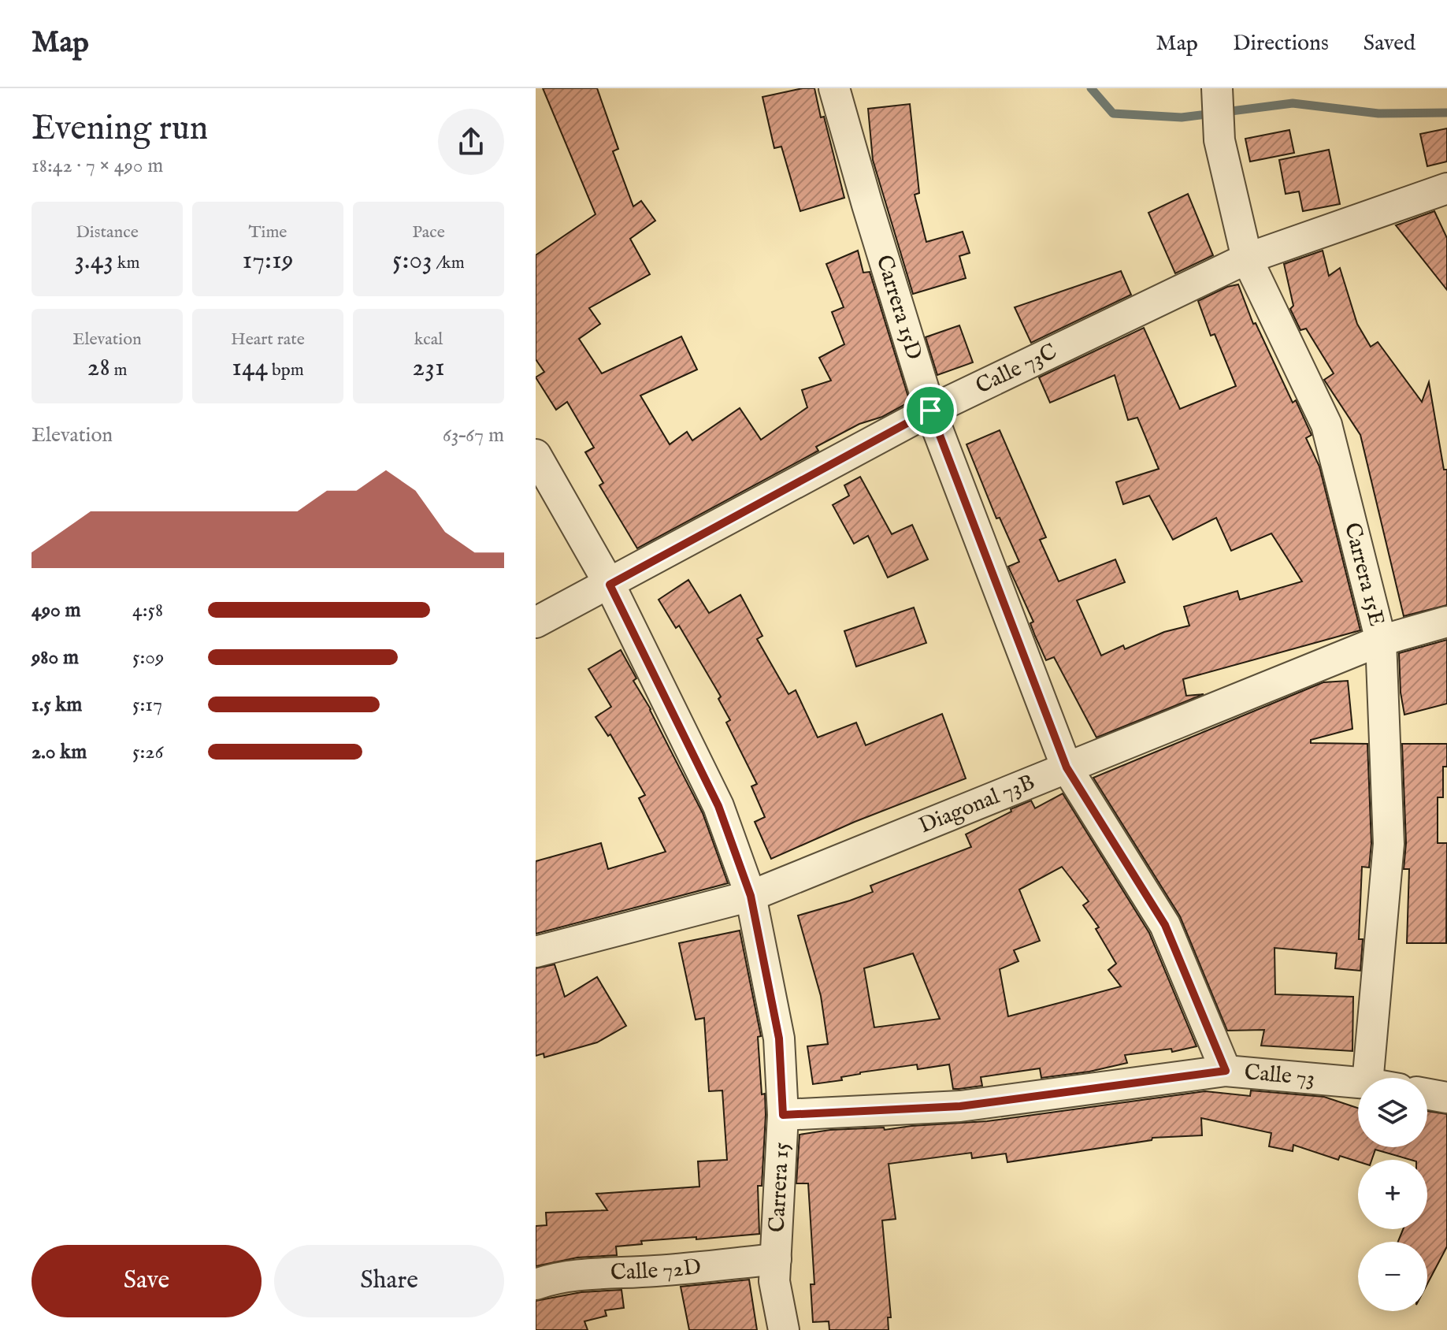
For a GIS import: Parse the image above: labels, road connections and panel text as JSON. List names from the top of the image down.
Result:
{
  "streets": {
    "street": [
      "Carrera 15D",
      "Calle 73C",
      "Carrera 15E",
      "Diagonal 73B",
      "Calle 73",
      "Carrera 15",
      "Calle 72D"
    ]
  },
  "crossings": [
    ["Carrera 15D", "Calle 73C"],
    ["Carrera 15D", "Diagonal 73B"],
    ["Carrera 15D", "Calle 73"],
    ["Calle 73C", "Carrera 15E"],
    ["Calle 73C", "Carrera 15"],
    ["Carrera 15E", "Diagonal 73B"],
    ["Diagonal 73B", "Carrera 15"],
    ["Calle 73", "Carrera 15"],
    ["Carrera 15", "Calle 72D"]
  ],
  "page": {
    "header": "Map",
    "nav": ["Map", "Directions", "Saved"],
    "heading": ["Evening run", "18:42 · 7 × 490 m"],
    "stats": [
      ["Distance", "3.43 km"],
      ["Time", "17:19"],
      ["Pace", "5:03 /km"],
      ["Elevation", "28 m"],
      ["Heart rate", "144 bpm"],
      ["kcal", "231"]
    ],
    "chart": ["Elevation", "63–67 m"],
    "list": [
      {
        "name": "490 m",
        "note": "4:58"
      },
      {
        "name": "980 m",
        "note": "5:09"
      },
      {
        "name": "1.5 km",
        "note": "5:17"
      },
      {
        "name": "2.0 km",
        "note": "5:26"
      }
    ],
    "map_buttons": ["+", "−"],
    "buttons": ["Save", "Share"]
  }
}
